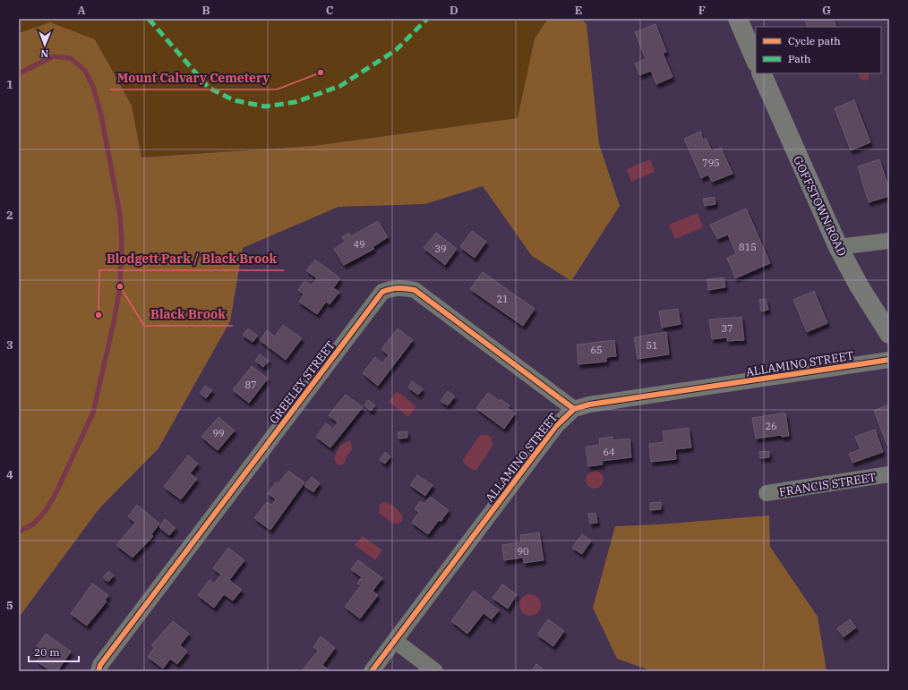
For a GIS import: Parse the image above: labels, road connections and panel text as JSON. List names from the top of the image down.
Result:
{
  "streets": {
    "main road": ["GOFFSTOWN ROAD"],
    "street": ["ALLAMINO STREET", "GREELEY STREET", "FRANCIS STREET"]
  },
  "crossings": [
    ["ALLAMINO STREET", "GREELEY STREET"]
  ],
  "places": ["Mount Calvary Cemetery", "Black Brook", "Blodgett Park / Black Brook"],
  "house_numbers": [
    "795",
    "49",
    "815",
    "39",
    "21",
    "37",
    "51",
    "65",
    "87",
    "26",
    "99",
    "64",
    "90"
  ],
  "legend": ["Cycle path", "Path"],
  "scale_bar": "20 m",
  "north": "bottom",
  "grid": {
    "columns": [
      "A",
      "B",
      "C",
      "D",
      "E",
      "F",
      "G"
    ],
    "rows": [
      "1",
      "2",
      "3",
      "4",
      "5"
    ]
  }
}
